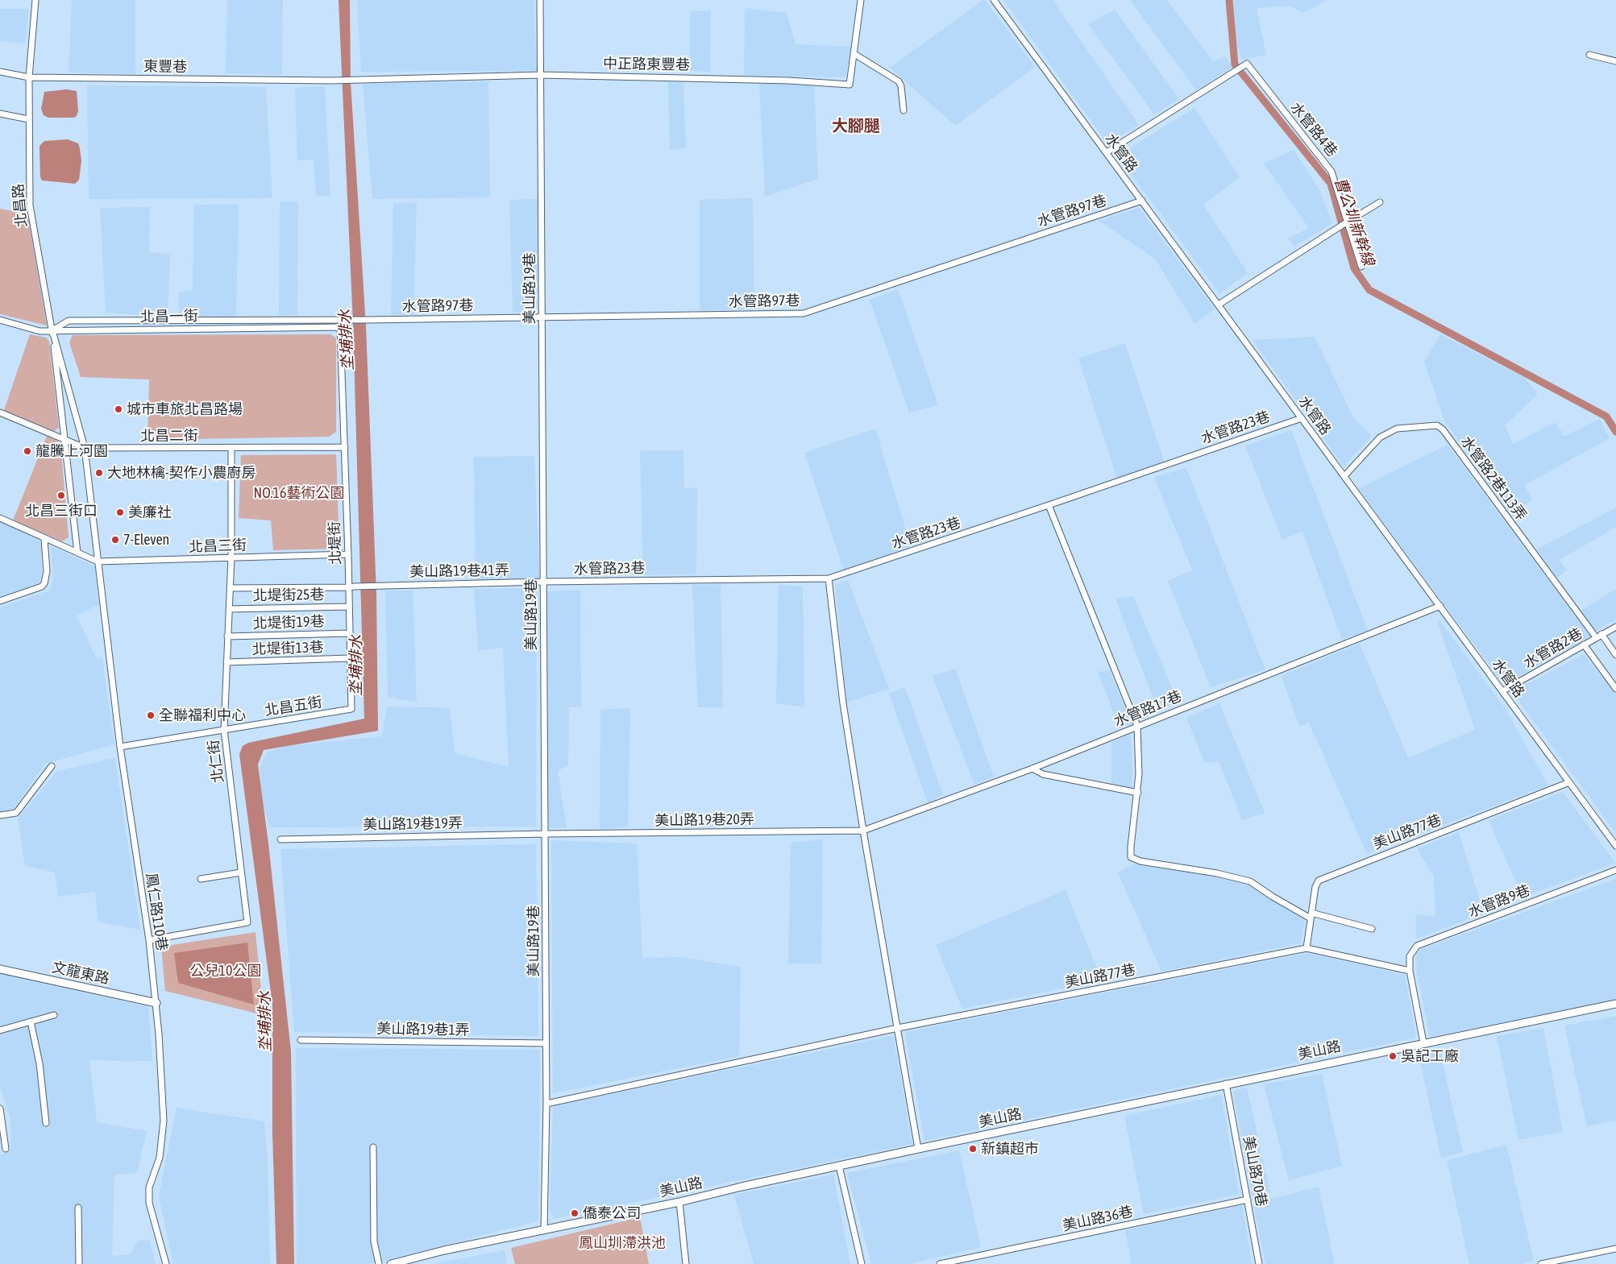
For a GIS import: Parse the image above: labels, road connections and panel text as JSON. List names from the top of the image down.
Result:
{
  "streets": {
    "street": [
      "中正路東豐巷",
      "東豐巷",
      "水管路4巷",
      "水管路",
      "北昌路",
      "水管路97巷",
      "美山路19巷",
      "北昌一街",
      "水管路23巷",
      "北昌二街",
      "水管路2巷113弄",
      "北堤街",
      "北昌三街",
      "美山路19巷41弄",
      "北堤街25巷",
      "北堤街19巷",
      "北堤街13巷",
      "水管路2巷",
      "北昌五街",
      "水管路17巷",
      "北仁街",
      "美山路19巷20弄",
      "美山路19巷19弄",
      "美山路77巷",
      "水管路9巷",
      "鳳仁路110巷",
      "文龍東路",
      "美山路19巷1弄",
      "美山路",
      "美山路70巷",
      "美山路36巷"
    ]
  },
  "crossings": [
    ["中正路東豐巷", "東豐巷"],
    ["中正路東豐巷", "美山路19巷"],
    ["東豐巷", "北昌路"],
    ["水管路4巷", "水管路"],
    ["水管路", "水管路97巷"],
    ["水管路", "水管路23巷"],
    ["水管路", "水管路2巷113弄"],
    ["水管路", "水管路2巷"],
    ["水管路", "水管路17巷"],
    ["水管路", "美山路77巷"],
    ["北昌路", "水管路97巷"],
    ["北昌路", "北昌一街"],
    ["北昌路", "北昌二街"],
    ["北昌路", "北昌三街"],
    ["北昌路", "鳳仁路110巷"],
    ["水管路97巷", "美山路19巷"],
    ["水管路97巷", "北昌一街"],
    ["美山路19巷", "水管路23巷"],
    ["美山路19巷", "美山路19巷41弄"],
    ["美山路19巷", "美山路19巷20弄"],
    ["美山路19巷", "美山路19巷19弄"],
    ["美山路19巷", "美山路77巷"],
    ["美山路19巷", "美山路19巷1弄"],
    ["美山路19巷", "美山路"],
    ["北昌一街", "北堤街"],
    ["水管路23巷", "美山路19巷41弄"],
    ["北昌二街", "北堤街"],
    ["北昌二街", "北仁街"],
    ["水管路2巷113弄", "水管路2巷"],
    ["北堤街", "北昌三街"],
    ["北堤街", "美山路19巷41弄"],
    ["北堤街", "北堤街25巷"],
    ["北堤街", "北堤街19巷"],
    ["北堤街", "北堤街13巷"],
    ["北堤街", "北昌五街"],
    ["北昌三街", "北仁街"],
    ["北昌三街", "鳳仁路110巷"],
    ["美山路19巷41弄", "北仁街"],
    ["北堤街25巷", "北仁街"],
    ["北堤街19巷", "北仁街"],
    ["北堤街13巷", "北仁街"],
    ["北昌五街", "北仁街"],
    ["北昌五街", "鳳仁路110巷"],
    ["水管路17巷", "美山路19巷20弄"],
    ["北仁街", "鳳仁路110巷"],
    ["美山路19巷20弄", "美山路19巷19弄"],
    ["美山路77巷", "水管路9巷"],
    ["鳳仁路110巷", "文龍東路"],
    ["美山路", "美山路70巷"],
    ["美山路70巷", "美山路36巷"]
  ],
  "districts": ["大腳腿"],
  "water": ["曹公圳新幹線", "坔埔排水"],
  "parks": ["NO.16藝術公園", "公兒10公園", "鳳山圳滯洪池"],
  "places": [
    "城市車旅北昌路場",
    "龍騰上河園",
    "大地林檎-契作小農廚房",
    "北昌三街口",
    "美廉社",
    "7-Eleven",
    "全聯福利中心",
    "吳記工廠",
    "新鎮超市",
    "僑泰公司"
  ]
}
